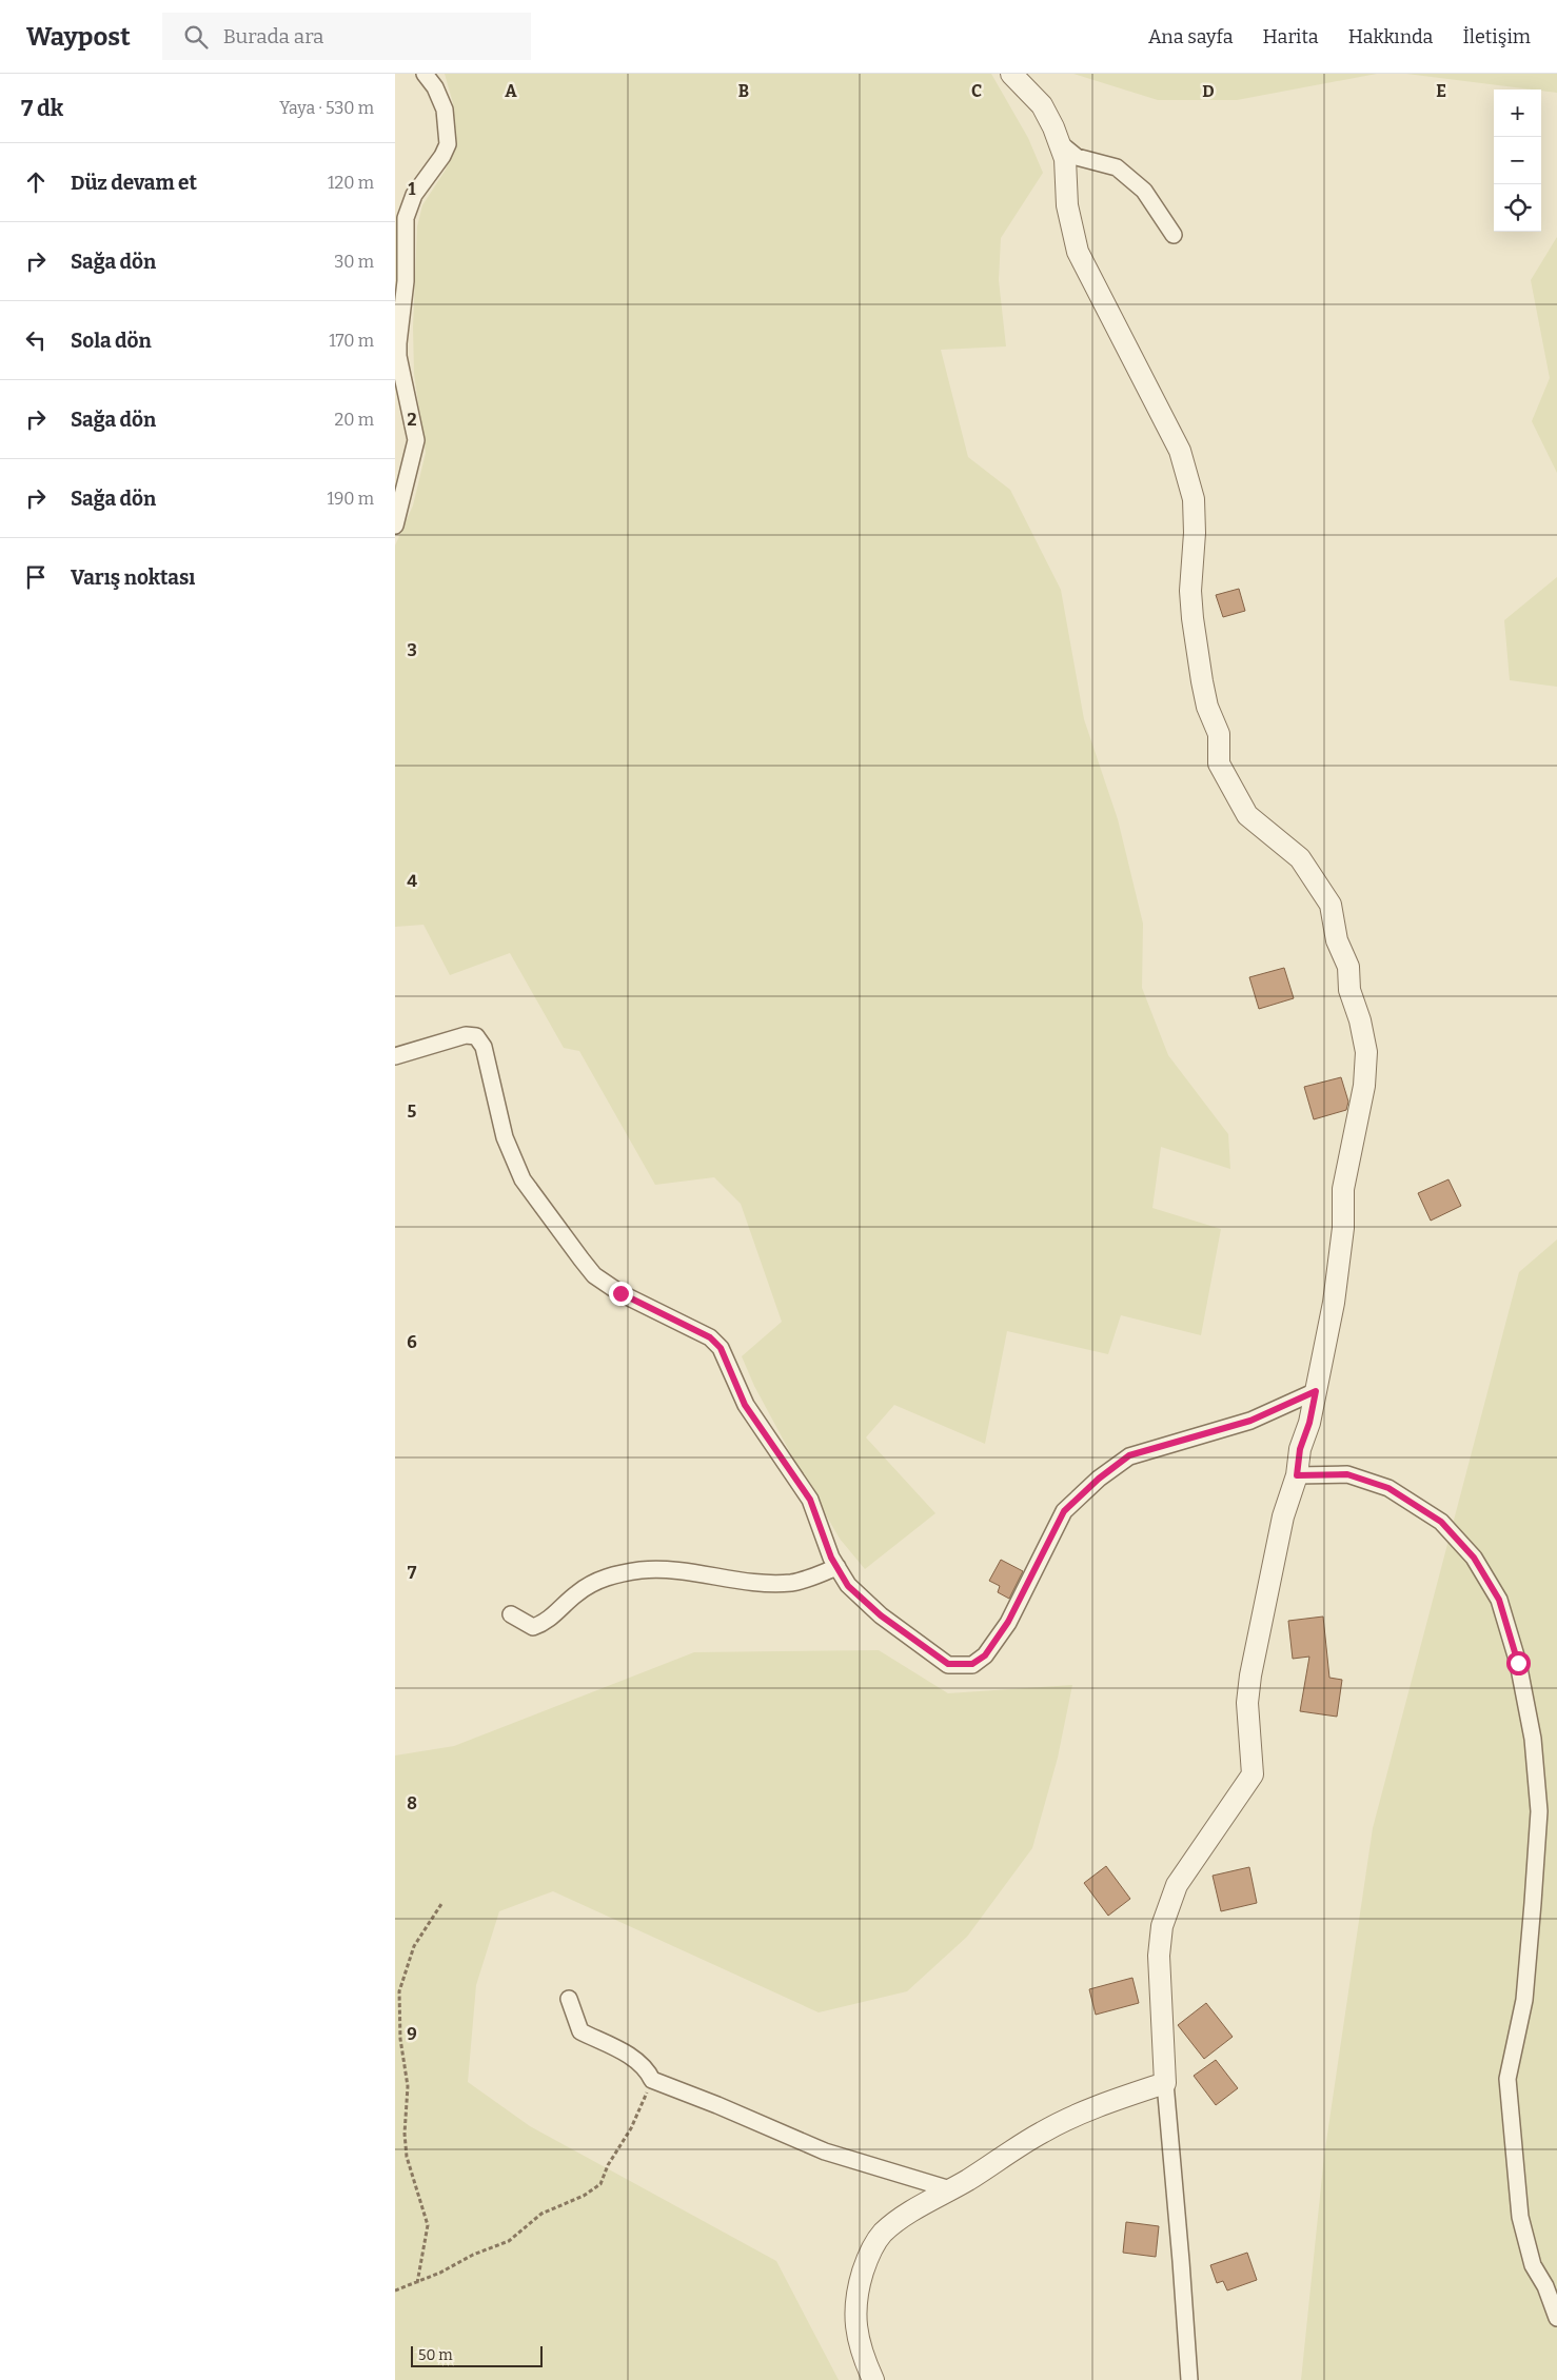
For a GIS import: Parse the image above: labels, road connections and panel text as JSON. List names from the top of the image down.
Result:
{
  "scale_bar": "50 m",
  "page": {
    "header": "Waypost",
    "search": "Burada ara",
    "nav": [
      "Ana sayfa",
      "Harita",
      "Hakkında",
      "İletişim"
    ],
    "heading": ["7 dk", "Yaya · 530 m"],
    "map_buttons": ["+", "−"],
    "list": [
      ["Düz devam et", "120 m"],
      ["Sağa dön", "30 m"],
      ["Sola dön", "170 m"],
      ["Sağa dön", "20 m"],
      ["Sağa dön", "190 m"],
      "Varış noktası"
    ],
    "scale": "50 m"
  },
  "grid": {
    "columns": [
      "A",
      "B",
      "C",
      "D",
      "E"
    ],
    "rows": [
      "1",
      "2",
      "3",
      "4",
      "5",
      "6",
      "7",
      "8",
      "9"
    ]
  }
}
